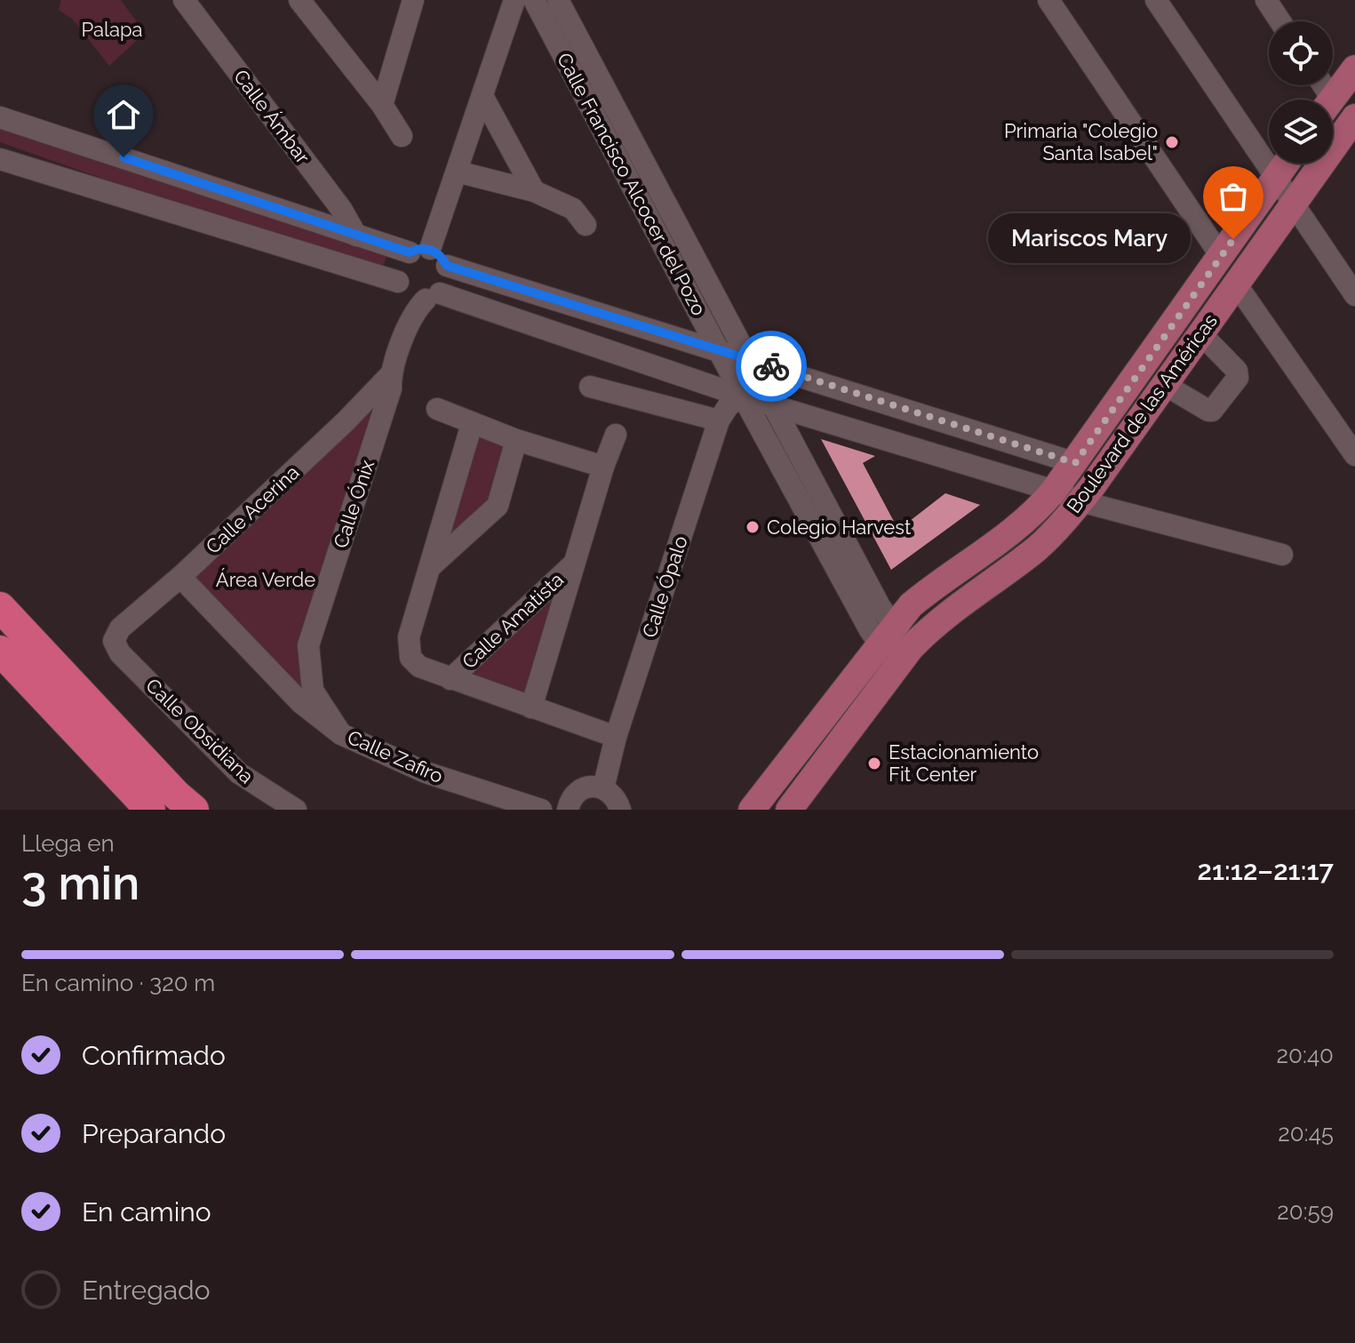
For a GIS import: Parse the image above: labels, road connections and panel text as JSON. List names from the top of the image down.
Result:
{
  "streets": {
    "main road": ["Boulevard de las Américas"],
    "street": [
      "Calle Ámbar",
      "Calle Francisco Alcocer del Pozo",
      "Calle Ónix",
      "Calle Acerina",
      "Calle Ópalo",
      "Calle Amatista",
      "Calle Obsidiana",
      "Calle Zafiro"
    ]
  },
  "crossings": [
    ["Calle Francisco Alcocer del Pozo", "Boulevard de las Américas"],
    ["Calle Francisco Alcocer del Pozo", "Calle Ópalo"],
    ["Calle Ónix", "Calle Acerina"],
    ["Calle Ónix", "Calle Zafiro"],
    ["Calle Acerina", "Calle Obsidiana"],
    ["Calle Acerina", "Calle Zafiro"],
    ["Calle Ópalo", "Calle Amatista"]
  ],
  "parks": ["Palapa", "Área Verde"],
  "places": [
    "Primaria \"Colegio Santa Isabel\"",
    "Mariscos Mary",
    "Colegio Harvest",
    "Estacionamiento Fit Center"
  ],
  "page": {
    "bubble": "Mariscos Mary",
    "heading": ["3 min", "Llega en", "21:12–21:17"],
    "bar": "En camino · 320 m",
    "list": [
      ["Confirmado", "20:40"],
      ["Preparando", "20:45"],
      ["En camino", "20:59"],
      "Entregado"
    ]
  }
}
